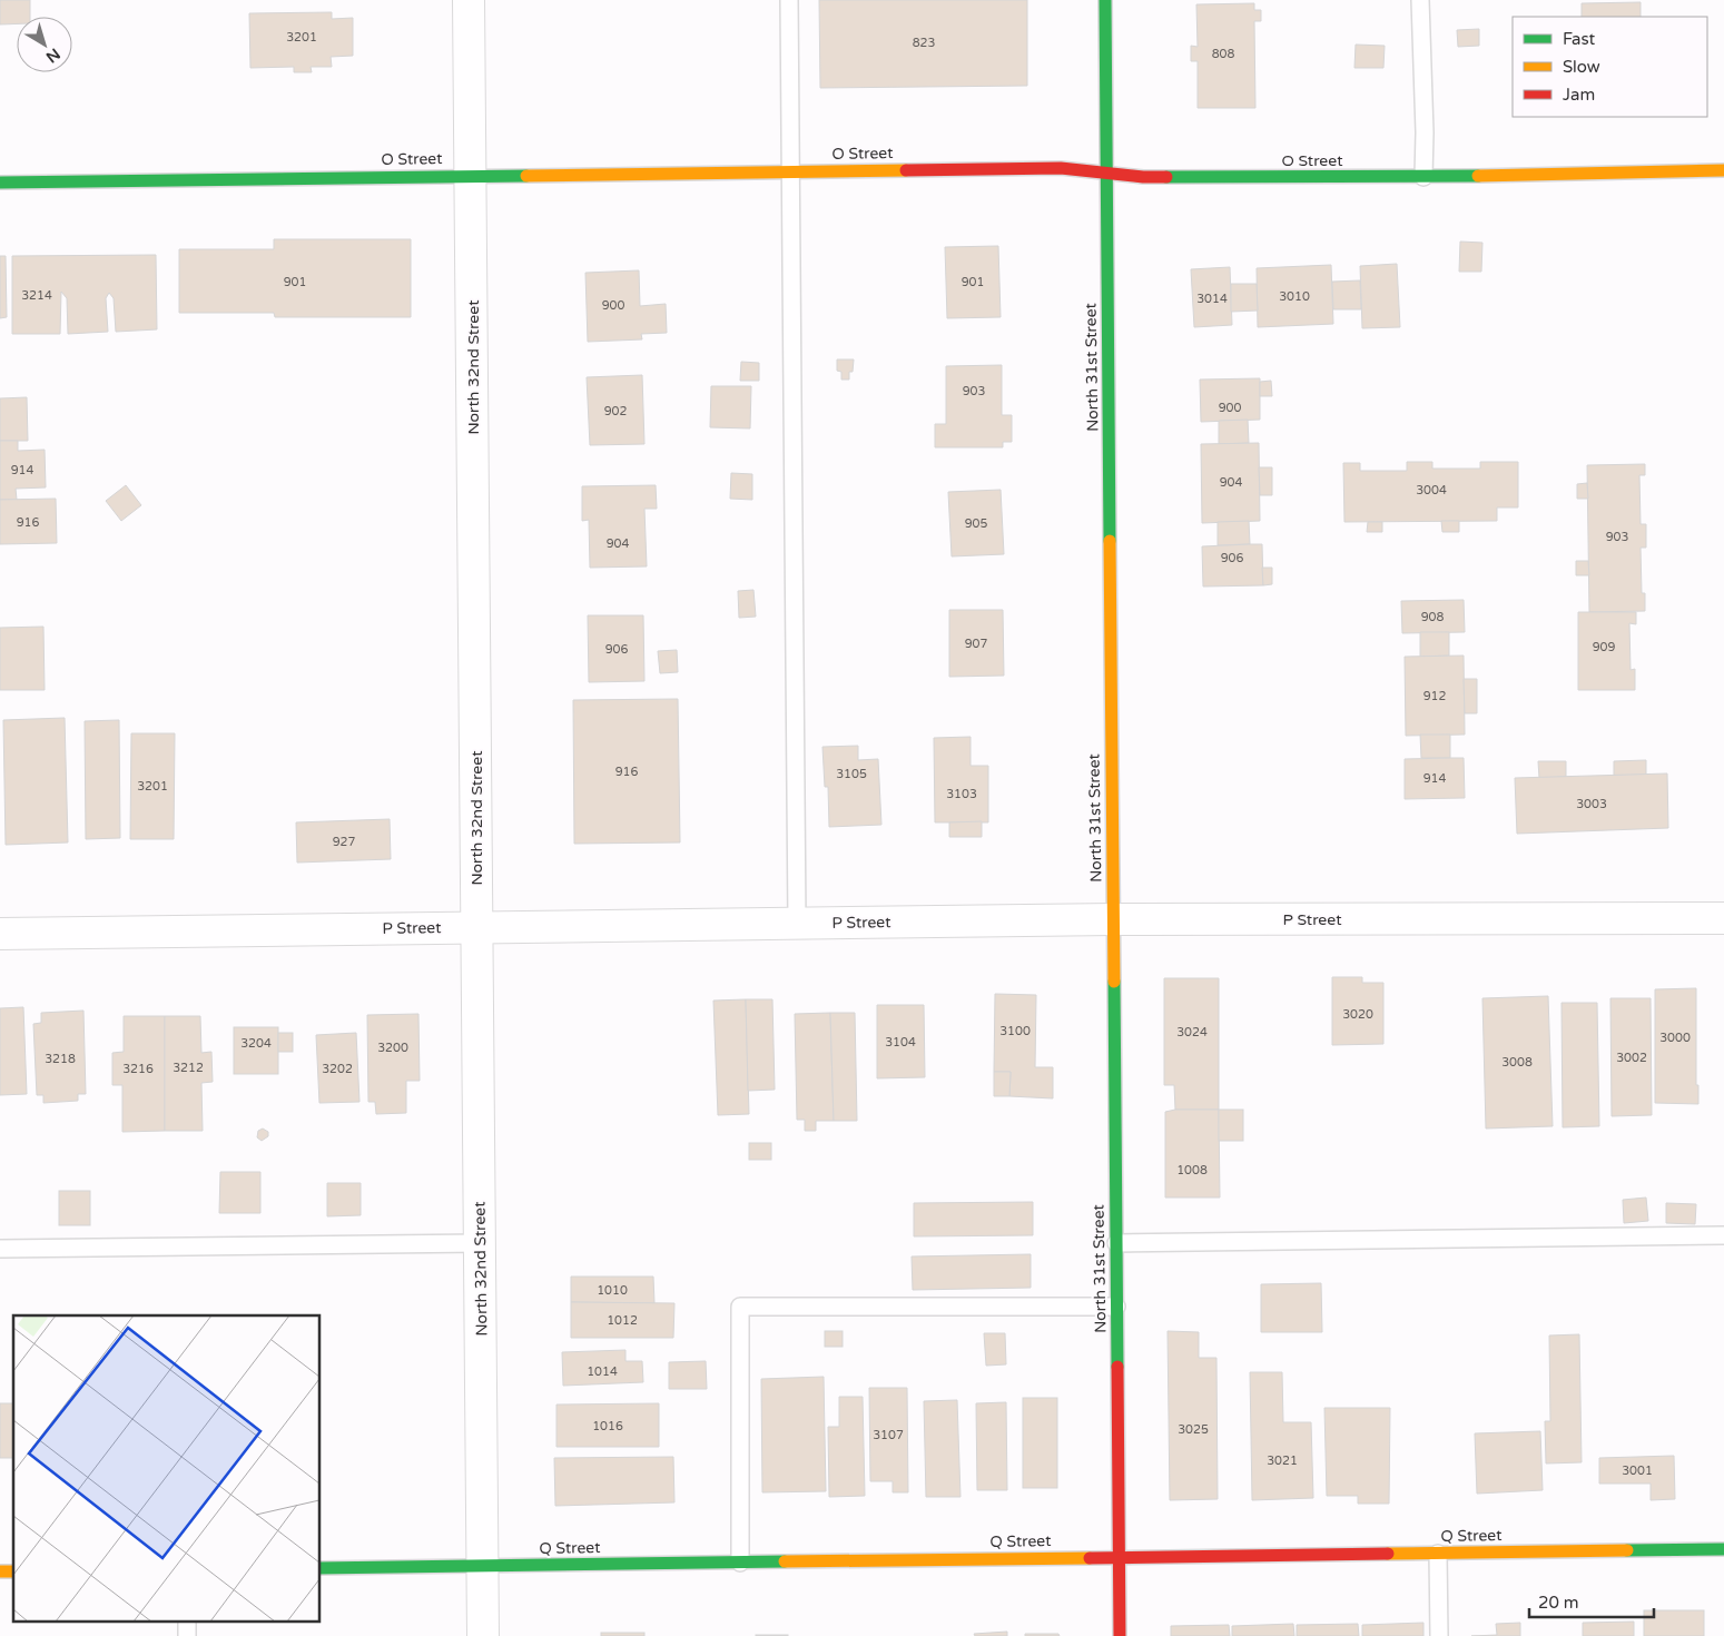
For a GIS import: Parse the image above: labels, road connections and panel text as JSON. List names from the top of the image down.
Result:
{
  "streets": {
    "street": [
      "O Street",
      "North 32nd Street",
      "North 31st Street",
      "P Street",
      "Q Street"
    ]
  },
  "crossings": [
    ["O Street", "North 32nd Street"],
    ["O Street", "North 31st Street"],
    ["North 32nd Street", "P Street"],
    ["North 32nd Street", "Q Street"],
    ["North 31st Street", "P Street"],
    ["North 31st Street", "Q Street"]
  ],
  "house_numbers": [
    "3201",
    "823",
    "808",
    "901",
    "901",
    "3214",
    "3010",
    "3014",
    "900",
    "903",
    "900",
    "902",
    "914",
    "904",
    "3004",
    "916",
    "905",
    "903",
    "904",
    "906",
    "908",
    "907",
    "909",
    "906",
    "912",
    "916",
    "3105",
    "914",
    "3201",
    "3103",
    "3003",
    "927",
    "3020",
    "3100",
    "3024",
    "3000",
    "3104",
    "3204",
    "3200",
    "3002",
    "3218",
    "3008",
    "3212",
    "3216",
    "3202",
    "1008",
    "1010",
    "1012",
    "1014",
    "1016",
    "3025",
    "3107",
    "3021",
    "3001"
  ],
  "legend": ["Fast", "Slow", "Jam"],
  "scale_bar": "20 m",
  "north": "bottom right"
}
